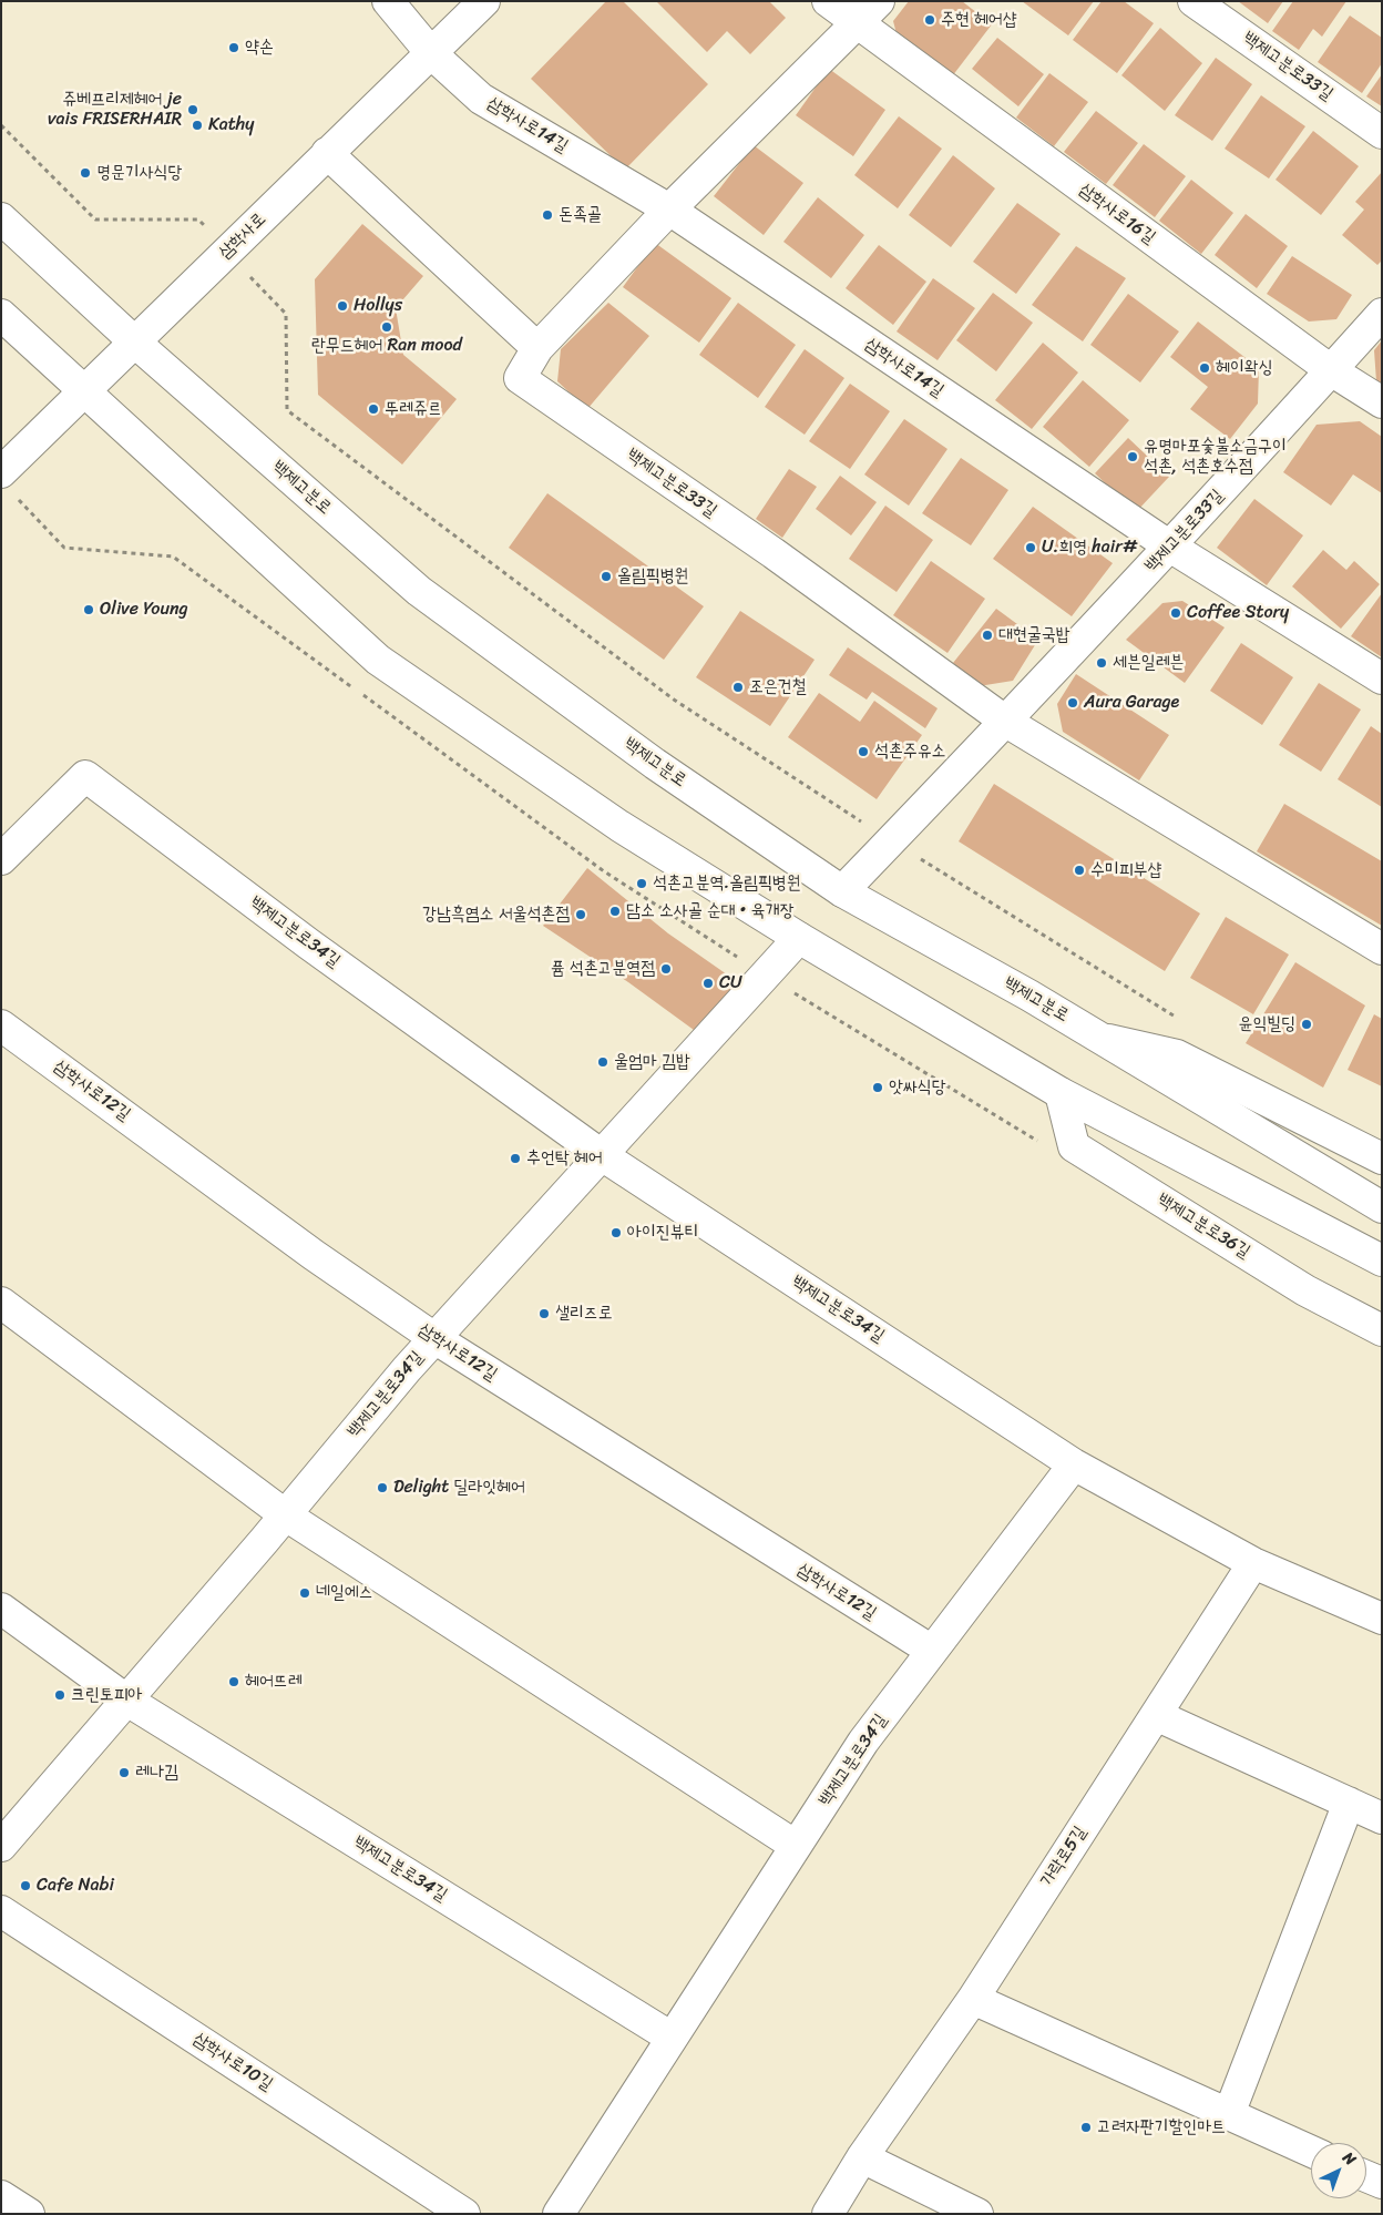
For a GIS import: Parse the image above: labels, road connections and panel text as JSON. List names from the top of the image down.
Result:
{
  "streets": {
    "street": [
      "백제고분로33길",
      "삼학사로14길",
      "삼학사로16길",
      "삼학사로",
      "백제고분로",
      "백제고분로34길",
      "삼학사로12길",
      "백제고분로36길",
      "가락로5길",
      "삼학사로10길"
    ]
  },
  "crossings": [
    ["백제고분로33길", "삼학사로14길"],
    ["백제고분로33길", "삼학사로16길"],
    ["백제고분로33길", "백제고분로"],
    ["삼학사로14길", "삼학사로"],
    ["삼학사로", "백제고분로"],
    ["백제고분로34길", "삼학사로12길"],
    ["백제고분로34길", "가락로5길"]
  ],
  "places": [
    "주현 헤어샵",
    "약손",
    "쥬베프리제헤어 je vais FRISERHAIR",
    "Kathy",
    "명문기사식당",
    "돈족골",
    "Hollys",
    "란무드헤어 Ran mood",
    "헤이왁싱",
    "뚜레쥬르",
    "유명마포숯불소금구이 석촌, 석촌호수점",
    "U.희영 hair#",
    "올림픽병원",
    "Olive Young",
    "Coffee Story",
    "대현굴국밥",
    "세븐일레븐",
    "조은건철",
    "Aura Garage",
    "석촌주유소",
    "수미피부샵",
    "석촌고분역.올림픽병원",
    "담소 소사골 순대 • 육개장",
    "강남흑염소 서울석촌점",
    "퓸 석촌고분역점",
    "CU",
    "윤익빌딩",
    "울엄마 김밥",
    "앗싸식당",
    "추언탁 헤어",
    "아이진뷰티",
    "샐리즈로",
    "Delight 딜라잇헤어",
    "네일에스",
    "헤어뜨레",
    "크린토피아",
    "레나김",
    "Cafe Nabi",
    "고려자판기할인마트"
  ],
  "north": "top right"
}
